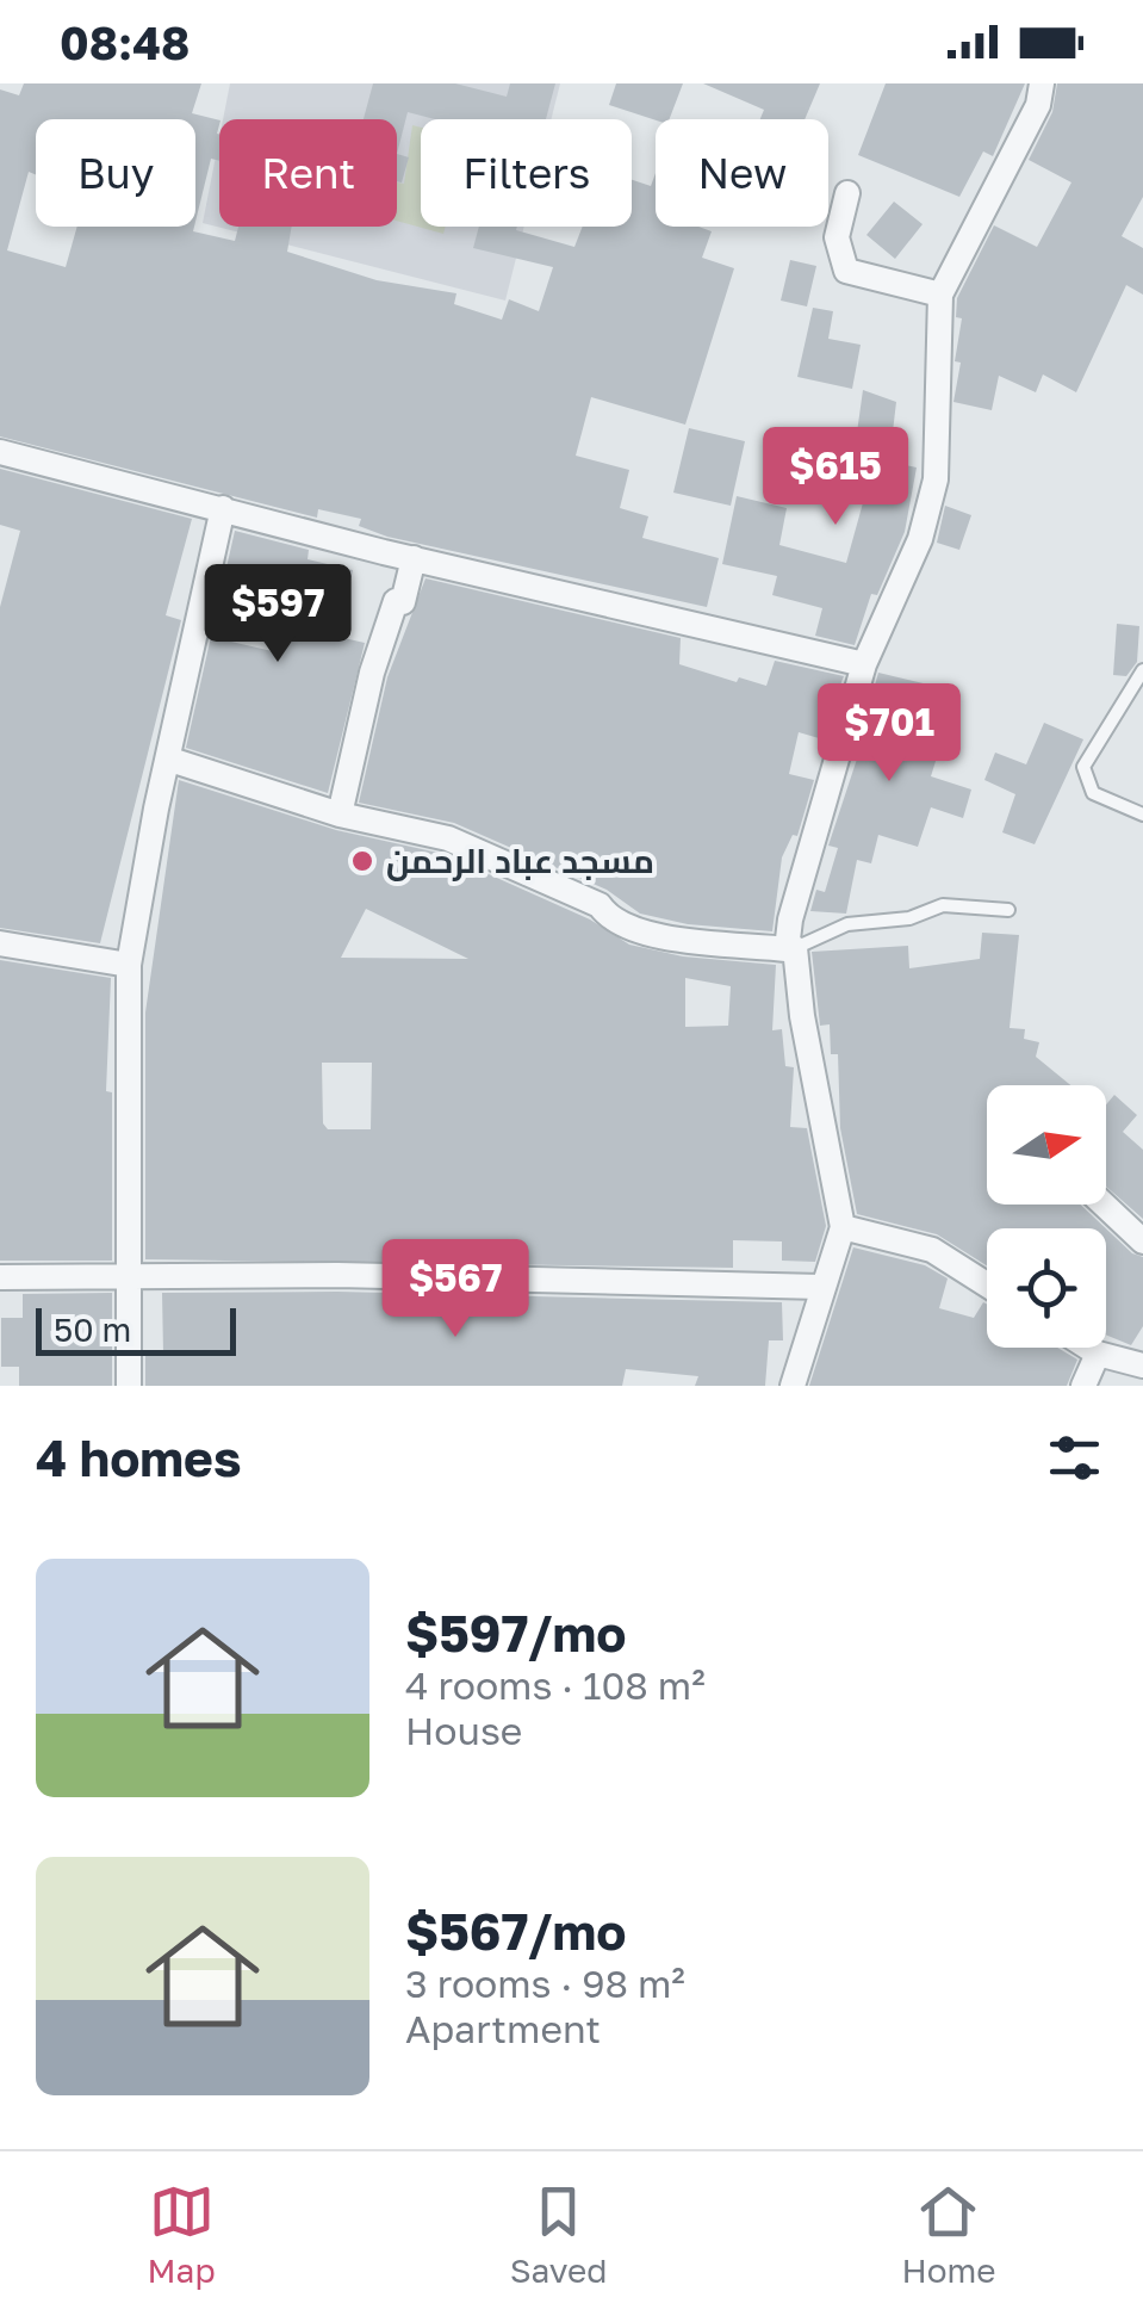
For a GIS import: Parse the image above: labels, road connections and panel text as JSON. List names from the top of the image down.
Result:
{
  "places": ["مسجد عباد الرحمن"],
  "scale_bar": "50 m",
  "north": "right",
  "page": {
    "status": "08:48",
    "chip": [
      "Buy",
      "Rent",
      "Filters",
      "New"
    ],
    "price": [
      "$615",
      "$597",
      "$701",
      "$567"
    ],
    "scale": "50 m",
    "heading": "4 homes",
    "list": [
      {
        "name": "$597/mo",
        "note": "4 rooms · 108 m² · House"
      },
      {
        "name": "$567/mo",
        "note": "3 rooms · 98 m² · Apartment"
      }
    ],
    "tabs": ["Map", "Saved", "Home"]
  }
}
